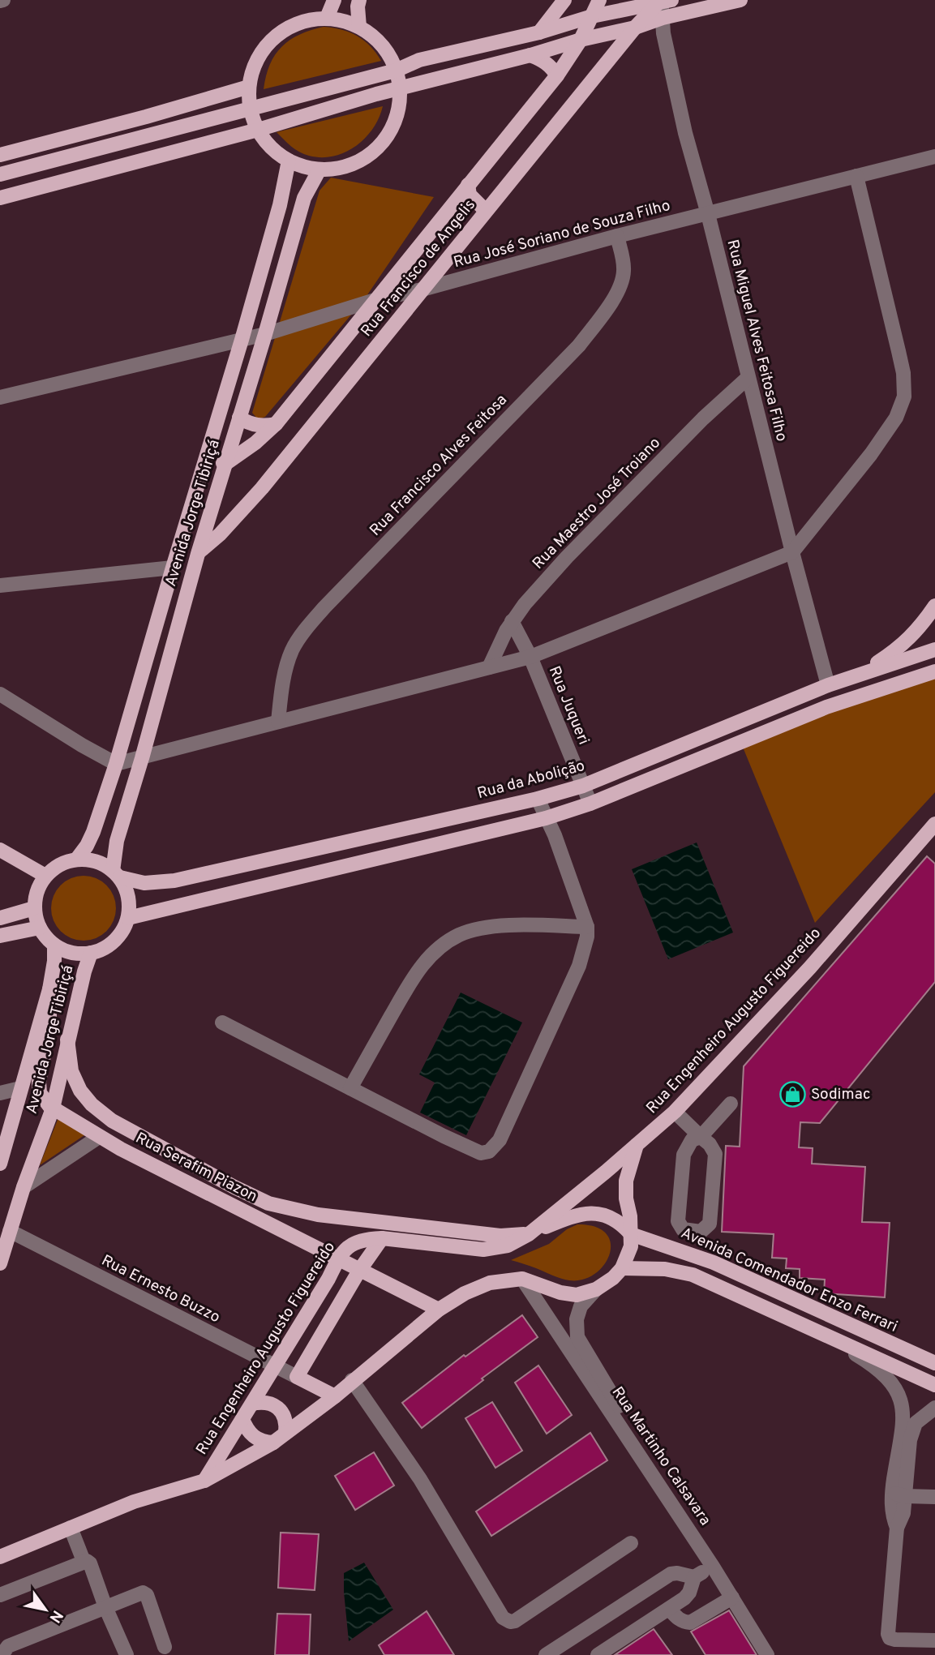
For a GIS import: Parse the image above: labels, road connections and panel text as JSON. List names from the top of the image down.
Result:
{
  "streets": {
    "main road": [
      "Rua Francisco de Angelis",
      "Avenida Jorge Tibiriçá",
      "Rua da Abolição",
      "Rua Engenheiro Augusto Figuereido",
      "Rua Serafim Piazon",
      "Avenida Comendador Enzo Ferrari"
    ],
    "street": [
      "Rua José Soriano de Souza Filho",
      "Rua Miguel Alves Feitosa Filho",
      "Rua Francisco Alves Feitosa",
      "Rua Maestro José Troiano",
      "Rua Juqueri",
      "Rua Ernesto Buzzo",
      "Rua Martinho Calsavara"
    ]
  },
  "crossings": [
    ["Rua José Soriano de Souza Filho", "Rua Francisco de Angelis"],
    ["Rua José Soriano de Souza Filho", "Rua Miguel Alves Feitosa Filho"],
    ["Rua José Soriano de Souza Filho", "Rua Francisco Alves Feitosa"],
    ["Rua José Soriano de Souza Filho", "Avenida Jorge Tibiriçá"],
    ["Rua Francisco de Angelis", "Rua Miguel Alves Feitosa Filho"],
    ["Rua Francisco de Angelis", "Avenida Jorge Tibiriçá"],
    ["Rua Miguel Alves Feitosa Filho", "Rua Maestro José Troiano"],
    ["Rua Miguel Alves Feitosa Filho", "Rua da Abolição"],
    ["Rua Maestro José Troiano", "Rua Juqueri"],
    ["Avenida Jorge Tibiriçá", "Rua da Abolição"],
    ["Avenida Jorge Tibiriçá", "Rua Serafim Piazon"],
    ["Avenida Jorge Tibiriçá", "Avenida Comendador Enzo Ferrari"],
    ["Avenida Jorge Tibiriçá", "Rua Ernesto Buzzo"],
    ["Rua Juqueri", "Rua da Abolição"],
    ["Rua Engenheiro Augusto Figuereido", "Rua Serafim Piazon"],
    ["Rua Engenheiro Augusto Figuereido", "Avenida Comendador Enzo Ferrari"],
    ["Rua Engenheiro Augusto Figuereido", "Rua Ernesto Buzzo"],
    ["Rua Engenheiro Augusto Figuereido", "Rua Martinho Calsavara"]
  ],
  "places": {
    "shop": ["Sodimac"]
  },
  "north": "bottom right"
}
